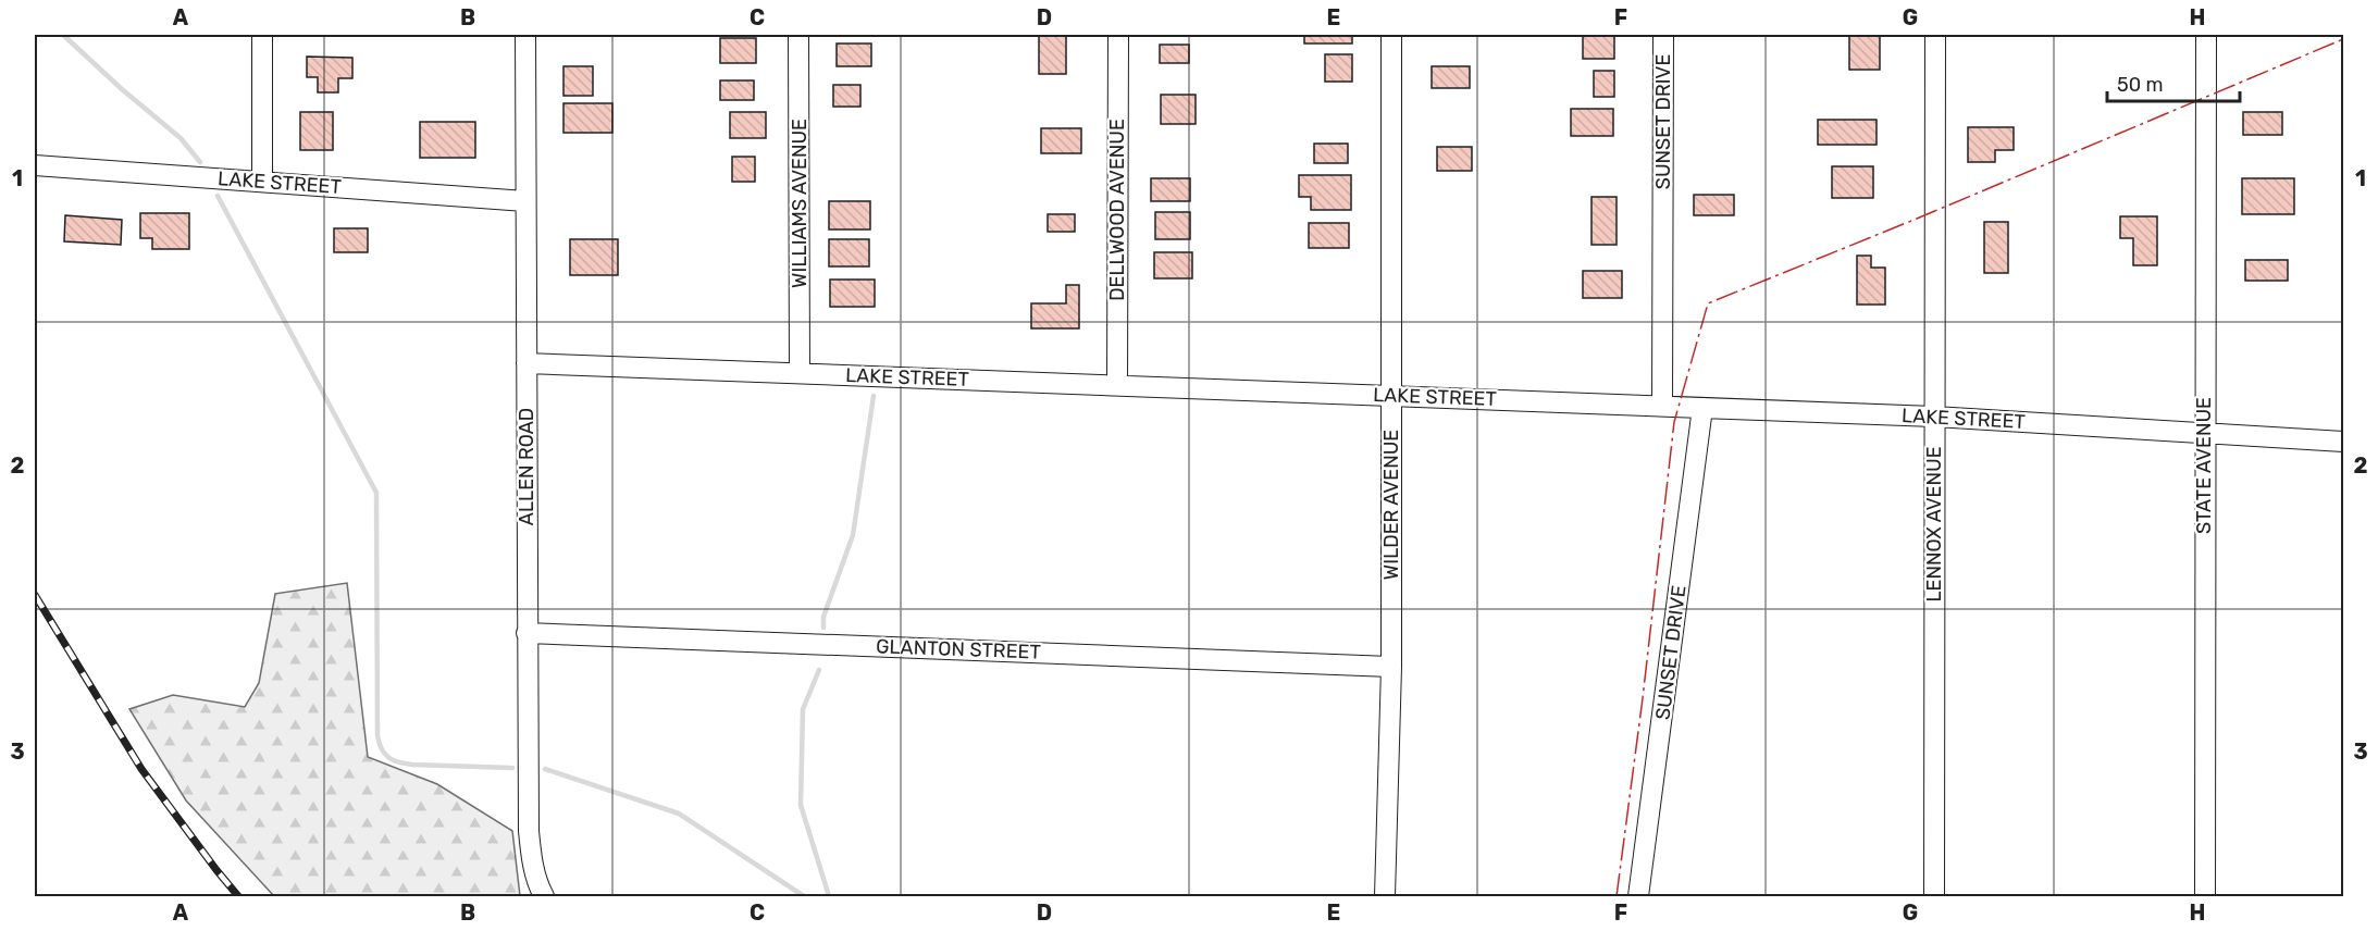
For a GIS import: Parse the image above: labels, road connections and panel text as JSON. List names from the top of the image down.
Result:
{
  "streets": {
    "street": [
      "SUNSET DRIVE",
      "LAKE STREET",
      "WILLIAMS AVENUE",
      "DELLWOOD AVENUE",
      "STATE AVENUE",
      "ALLEN ROAD",
      "WILDER AVENUE",
      "LENNOX AVENUE",
      "GLANTON STREET"
    ]
  },
  "crossings": [
    ["SUNSET DRIVE", "LAKE STREET"],
    ["LAKE STREET", "WILLIAMS AVENUE"],
    ["LAKE STREET", "DELLWOOD AVENUE"],
    ["LAKE STREET", "STATE AVENUE"],
    ["LAKE STREET", "ALLEN ROAD"],
    ["LAKE STREET", "WILDER AVENUE"],
    ["LAKE STREET", "LENNOX AVENUE"],
    ["ALLEN ROAD", "GLANTON STREET"],
    ["WILDER AVENUE", "GLANTON STREET"]
  ],
  "scale_bar": "50 m",
  "grid": {
    "columns": [
      "A",
      "B",
      "C",
      "D",
      "E",
      "F",
      "G",
      "H"
    ],
    "rows": ["1", "2", "3"]
  }
}
